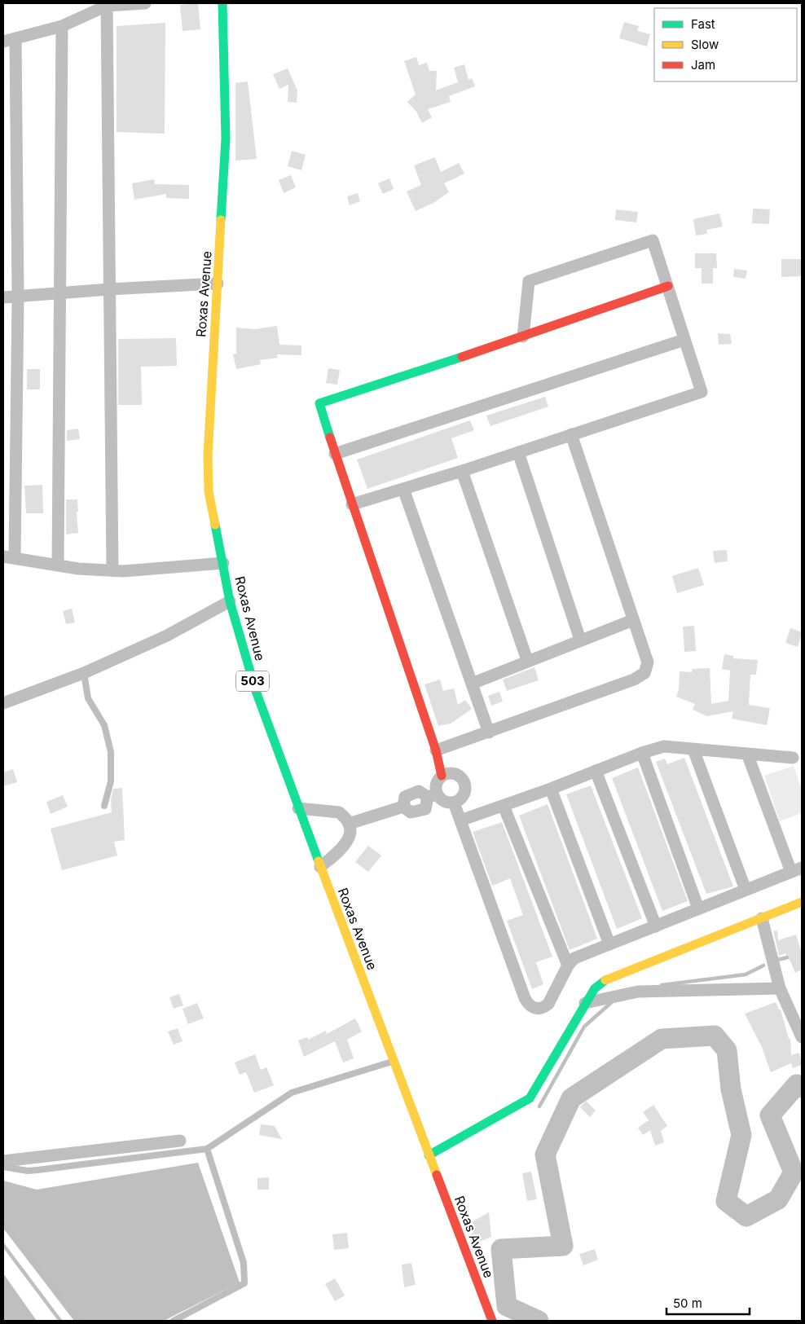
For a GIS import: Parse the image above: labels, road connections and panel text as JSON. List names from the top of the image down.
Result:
{
  "streets": {
    "main road": ["Roxas Avenue", "503"]
  },
  "legend": ["Fast", "Slow", "Jam"],
  "scale_bar": "50 m"
}
